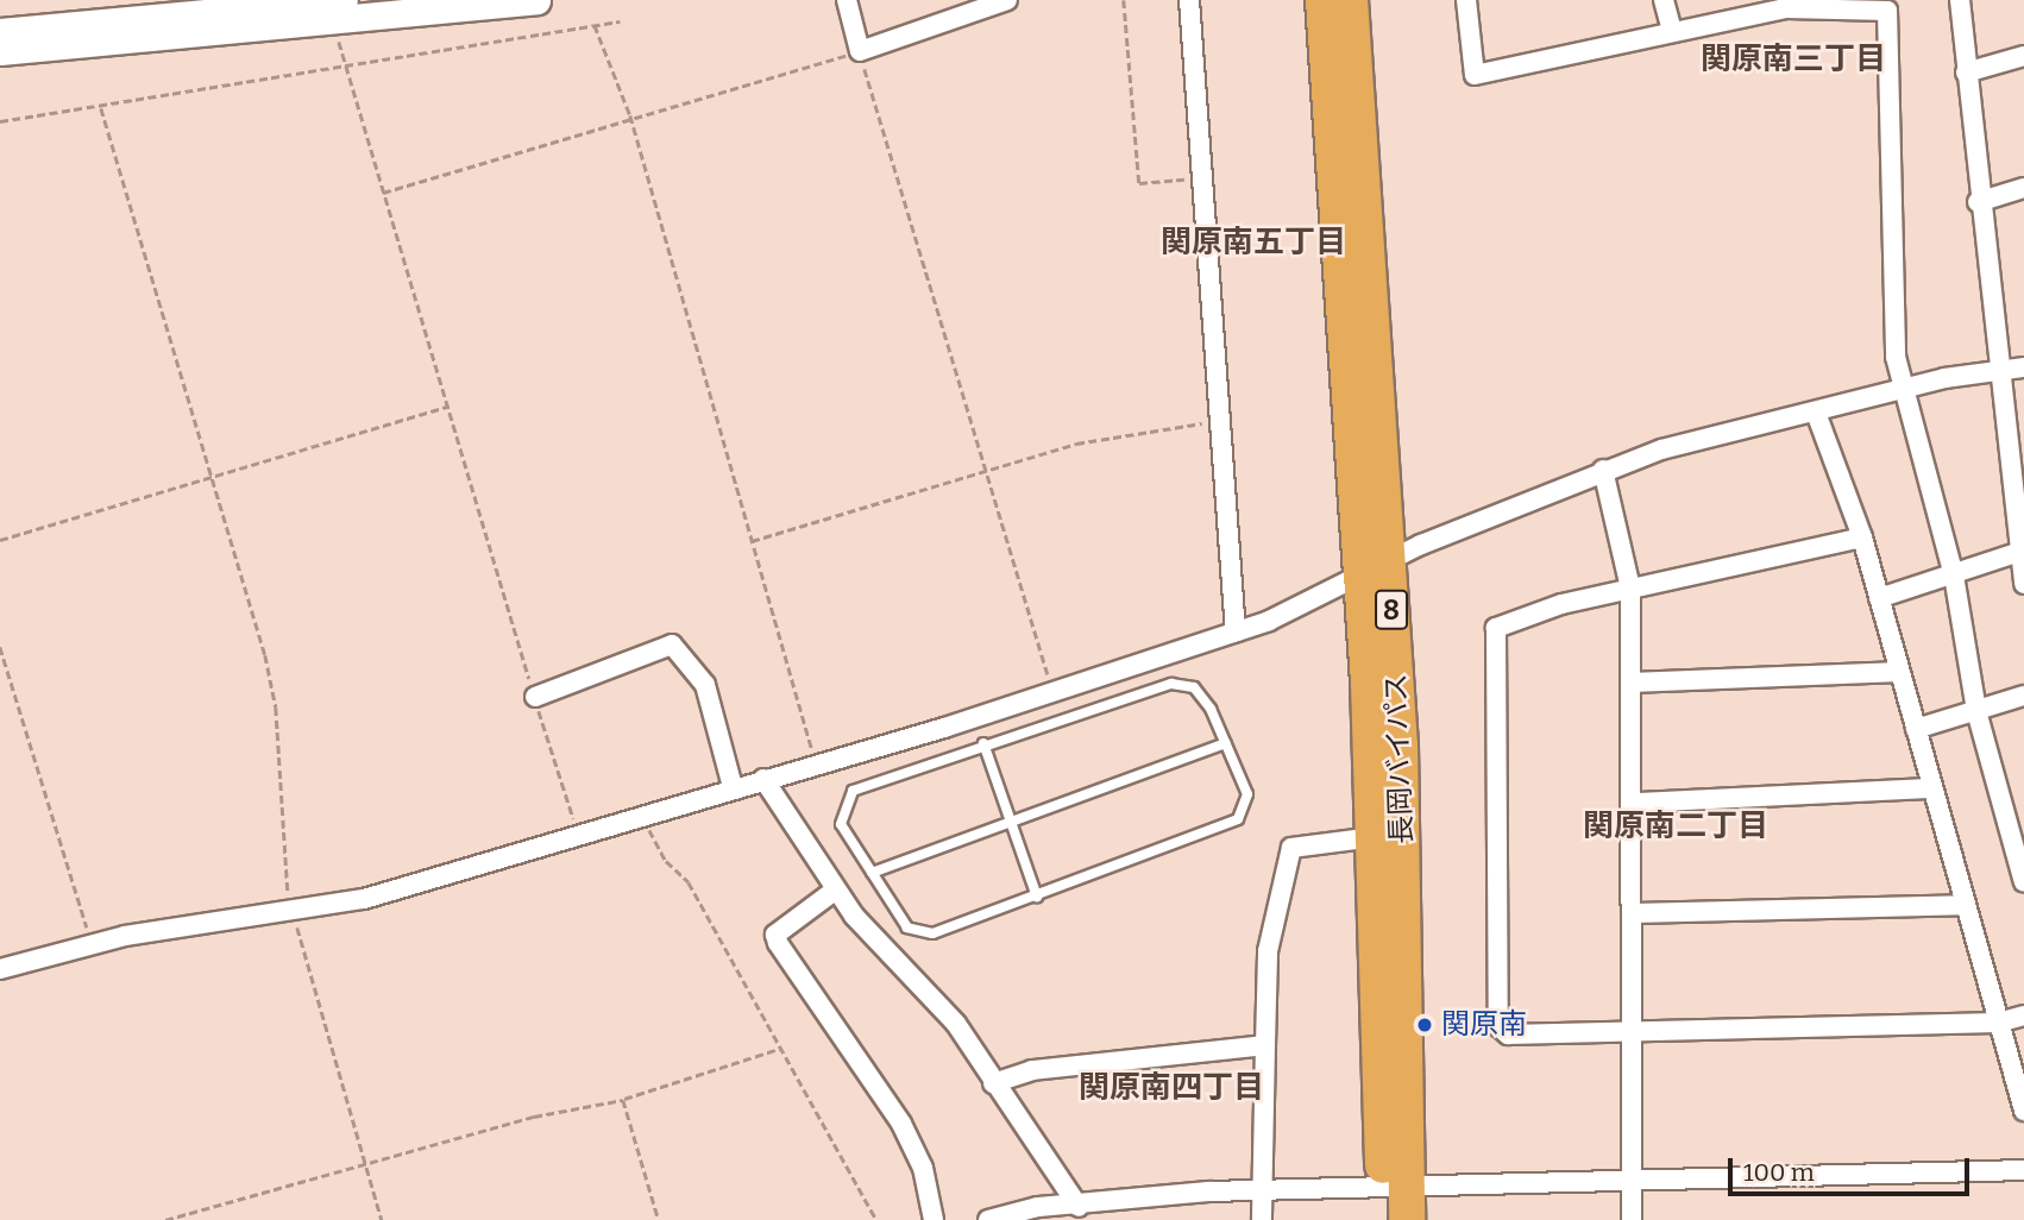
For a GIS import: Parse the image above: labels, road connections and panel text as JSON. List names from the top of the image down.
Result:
{
  "streets": {
    "highway": ["8", "長岡バイパス"]
  },
  "districts": [
    "関原南三丁目",
    "関原南五丁目",
    "関原南二丁目",
    "関原南四丁目"
  ],
  "places": ["関原南"],
  "scale_bar": "100 m"
}
